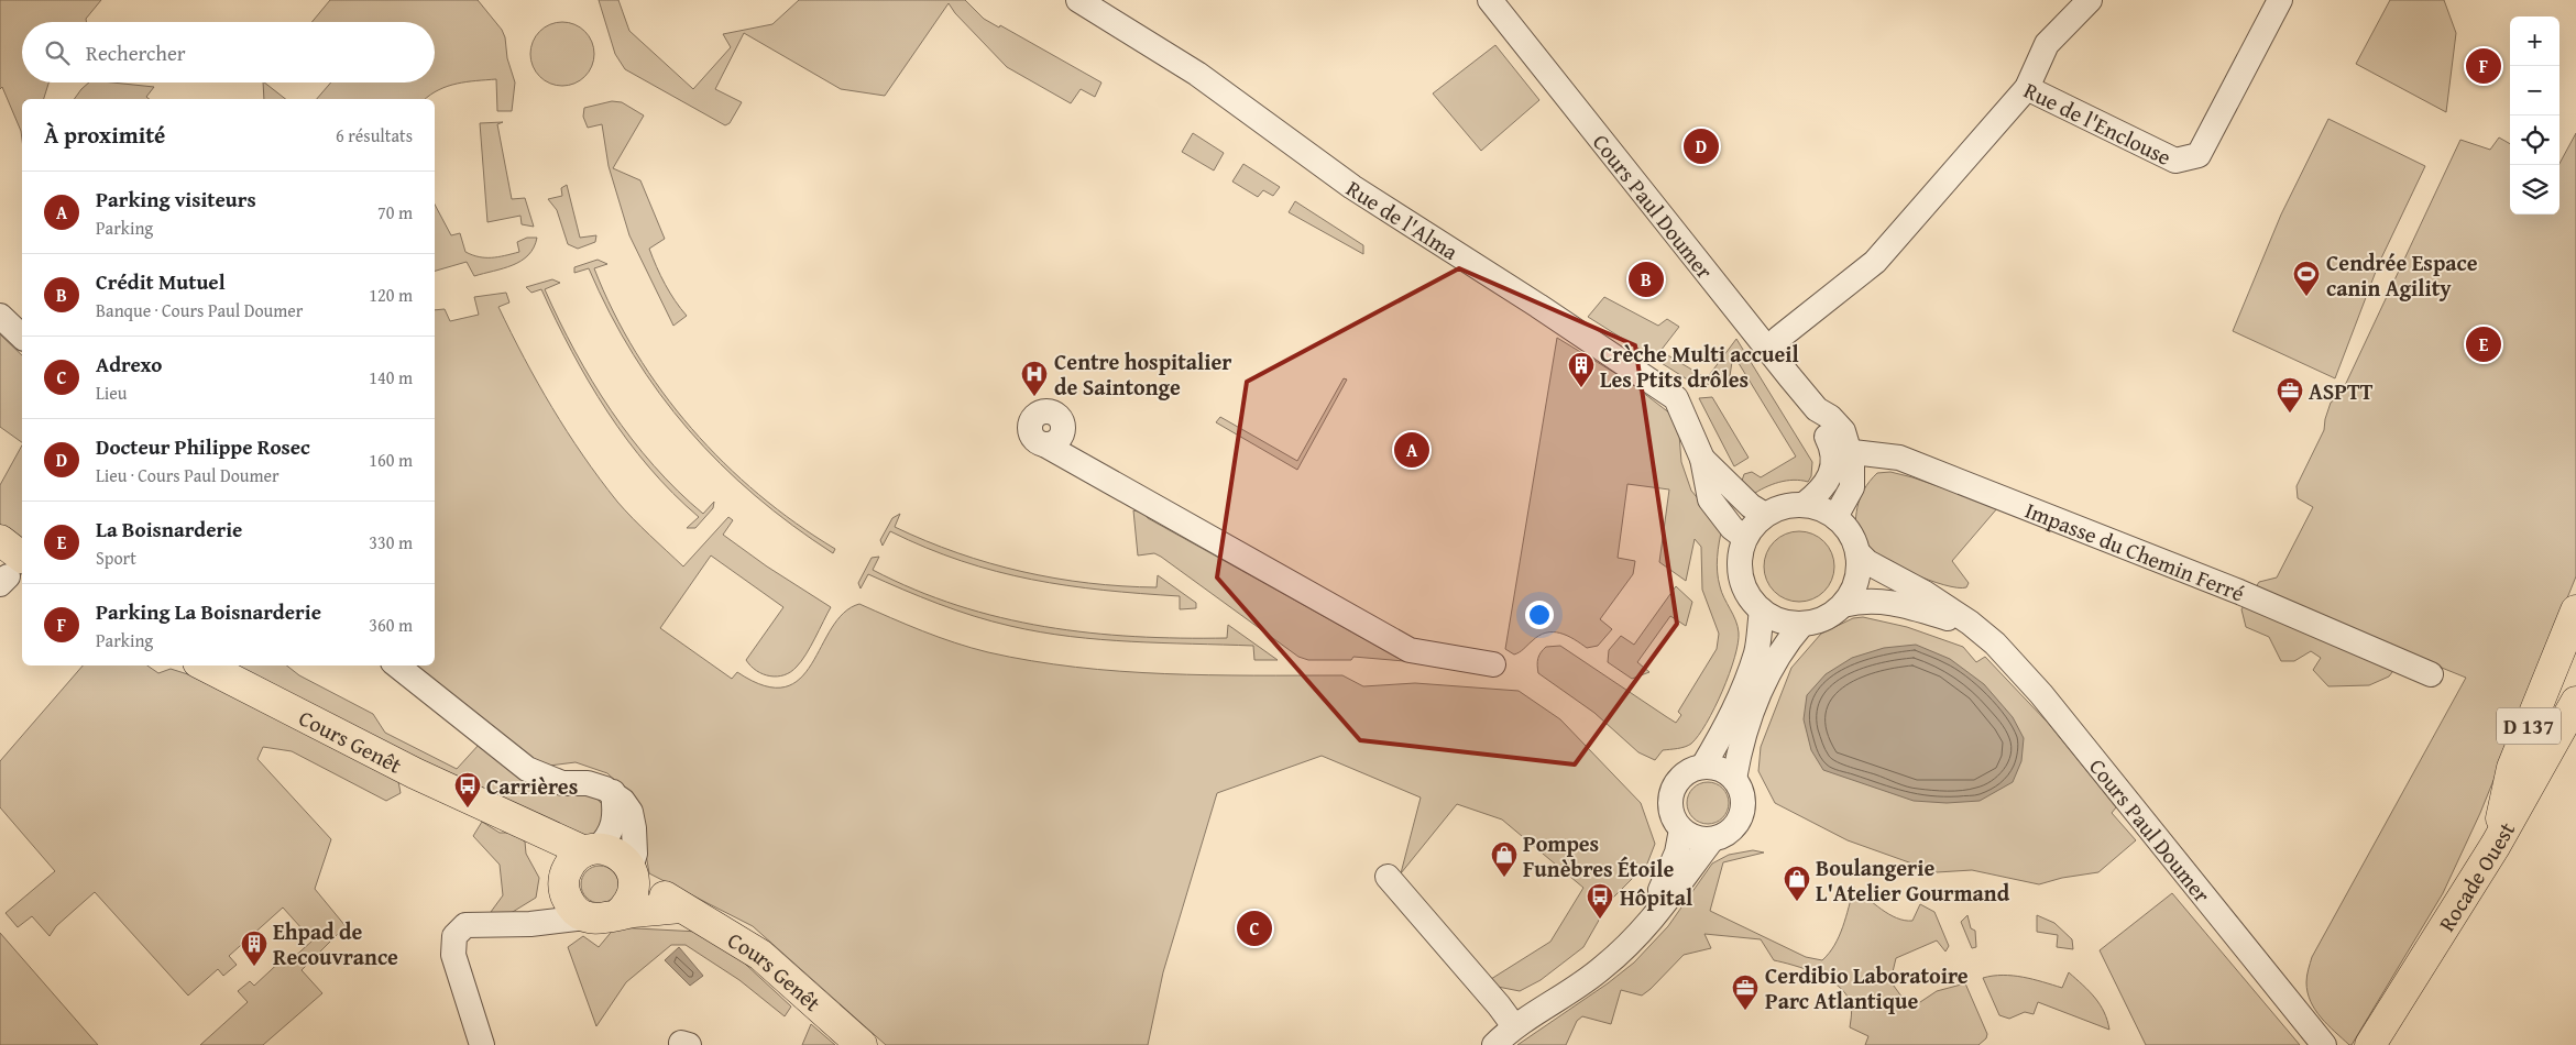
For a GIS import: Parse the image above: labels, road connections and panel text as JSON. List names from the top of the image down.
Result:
{
  "streets": {
    "main road": ["D 137", "Cours Genêt", "Rocade Ouest"],
    "street": [
      "Rue de l'Enclouse",
      "Cours Paul Doumer",
      "Rue de l'Alma",
      "Impasse du Chemin Ferré"
    ]
  },
  "crossings": [
    ["Rue de l'Enclouse", "Cours Paul Doumer"],
    ["Cours Paul Doumer", "Rue de l'Alma"],
    ["Cours Paul Doumer", "Impasse du Chemin Ferré"],
    ["D 137", "Rocade Ouest"]
  ],
  "places": {
    "sports": ["Cendrée Espace canin Agility"],
    "building": ["Crèche Multi accueil Les Ptits drôles", "Ehpad de Recouvrance"],
    "hospital": ["Centre hospitalier de Saintonge"],
    "office": ["ASPTT", "Cerdibio Laboratoire Parc Atlantique"],
    "bus stop": ["Carrières", "Hôpital"],
    "shop": ["Pompes Funèbres Étoile", "Boulangerie L'Atelier Gourmand"]
  },
  "page": {
    "map_buttons": ["+", "−"],
    "search": "Rechercher",
    "pins": [
      "F",
      "D",
      "B",
      "E",
      "A",
      "C"
    ],
    "heading": ["À proximité", "6 résultats"],
    "list": [
      {
        "mark": "A",
        "name": "Parking visiteurs",
        "note": "Parking",
        "value": "70 m"
      },
      {
        "mark": "B",
        "name": "Crédit Mutuel",
        "note": "Banque · Cours Paul Doumer",
        "value": "120 m"
      },
      {
        "mark": "C",
        "name": "Adrexo",
        "note": "Lieu",
        "value": "140 m"
      },
      {
        "mark": "D",
        "name": "Docteur Philippe Rosec",
        "note": "Lieu · Cours Paul Doumer",
        "value": "160 m"
      },
      {
        "mark": "E",
        "name": "La Boisnarderie",
        "note": "Sport",
        "value": "330 m"
      },
      {
        "mark": "F",
        "name": "Parking La Boisnarderie",
        "note": "Parking",
        "value": "360 m"
      }
    ]
  }
}
